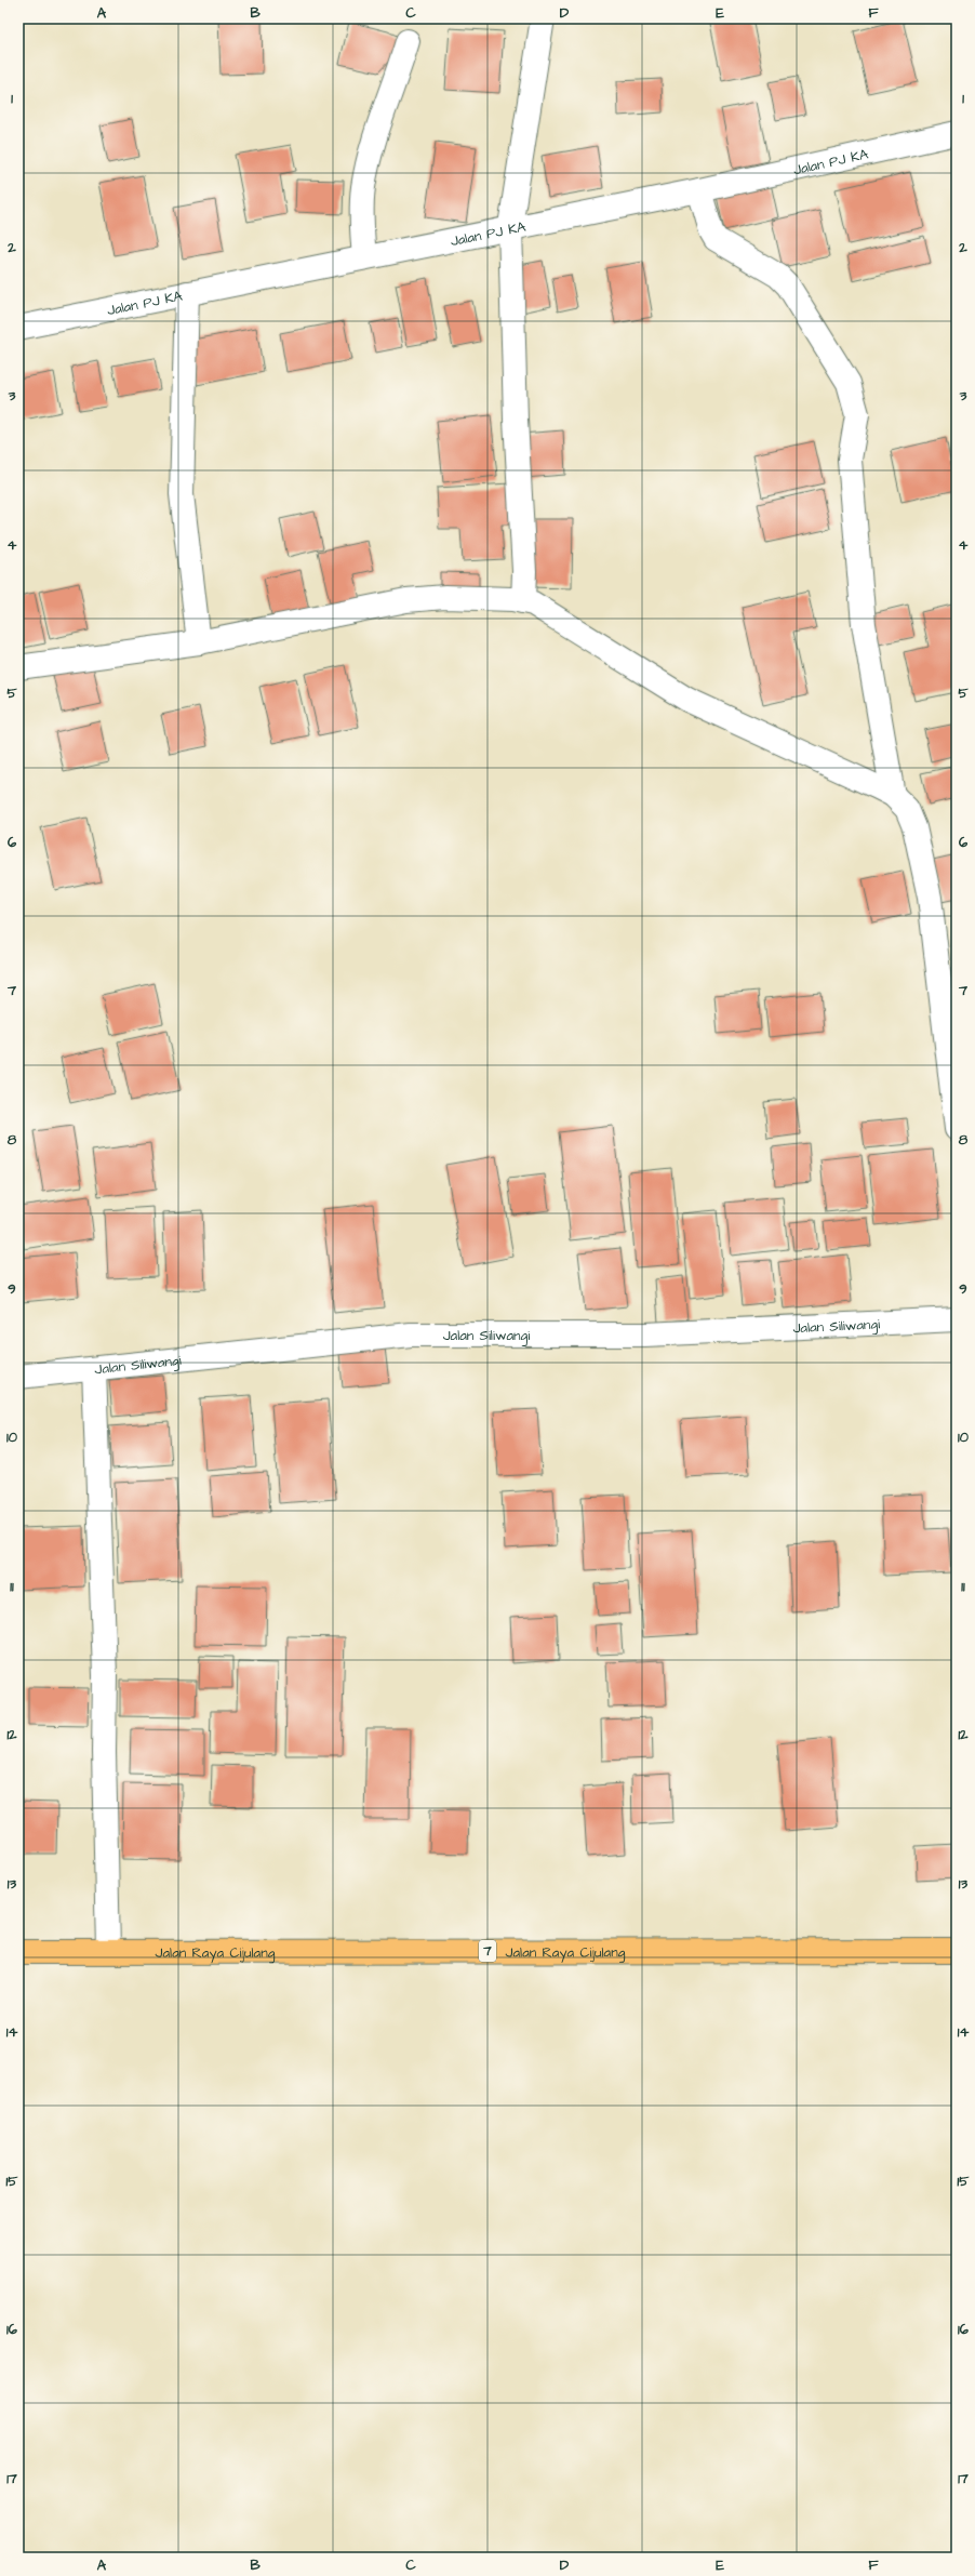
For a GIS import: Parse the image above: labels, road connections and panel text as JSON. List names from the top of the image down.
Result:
{
  "streets": {
    "highway": ["Jalan Raya Cijulang", "7"],
    "street": ["Jalan PJ KA", "Jalan Siliwangi"]
  },
  "grid": {
    "columns": [
      "A",
      "B",
      "C",
      "D",
      "E",
      "F"
    ],
    "rows": [
      "1",
      "2",
      "3",
      "4",
      "5",
      "6",
      "7",
      "8",
      "9",
      "10",
      "11",
      "12",
      "13",
      "14",
      "15",
      "16",
      "17"
    ]
  }
}
